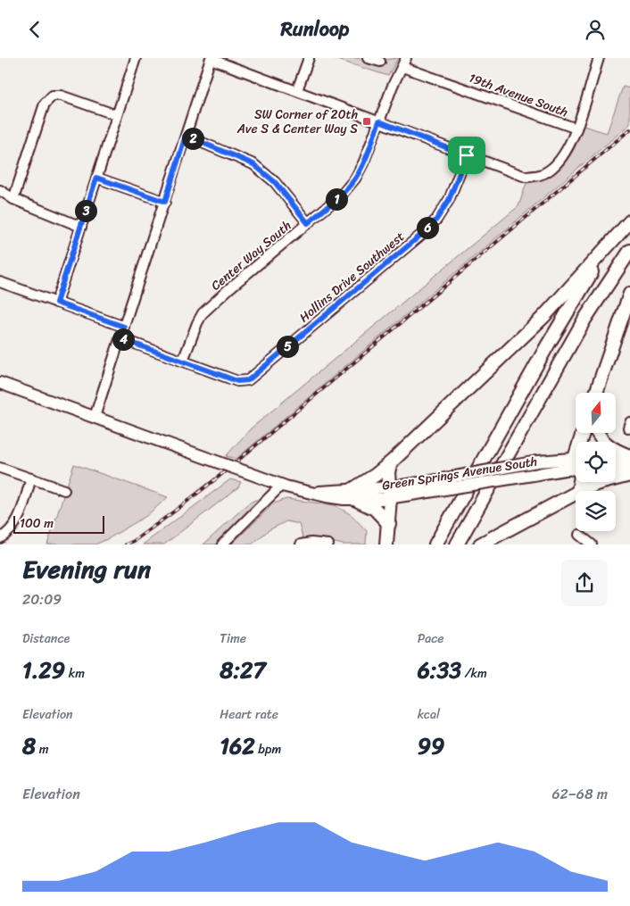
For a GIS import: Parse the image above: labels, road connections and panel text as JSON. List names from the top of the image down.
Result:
{
  "streets": {
    "main road": ["Green Springs Avenue South"],
    "street": ["19th Avenue South", "Center Way South", "Hollins Drive Southwest"]
  },
  "crossings": [
    ["19th Avenue South", "Center Way South"],
    ["Center Way South", "Hollins Drive Southwest"]
  ],
  "places": {
    "transit": ["SW Corner of 20th Ave S & Center Way S"]
  },
  "scale_bar": "100 m",
  "north": "top",
  "page": {
    "header": "Runloop",
    "pins": [
      "2",
      "1",
      "3",
      "6",
      "4",
      "5"
    ],
    "scale": "100 m",
    "heading": ["Evening run", "20:09"],
    "stats": [
      ["Distance", "1.29 km"],
      ["Time", "8:27"],
      ["Pace", "6:33 /km"],
      ["Elevation", "8 m"],
      ["Heart rate", "162 bpm"],
      ["kcal", "99"]
    ],
    "chart": ["Elevation", "62–68 m"]
  }
}
